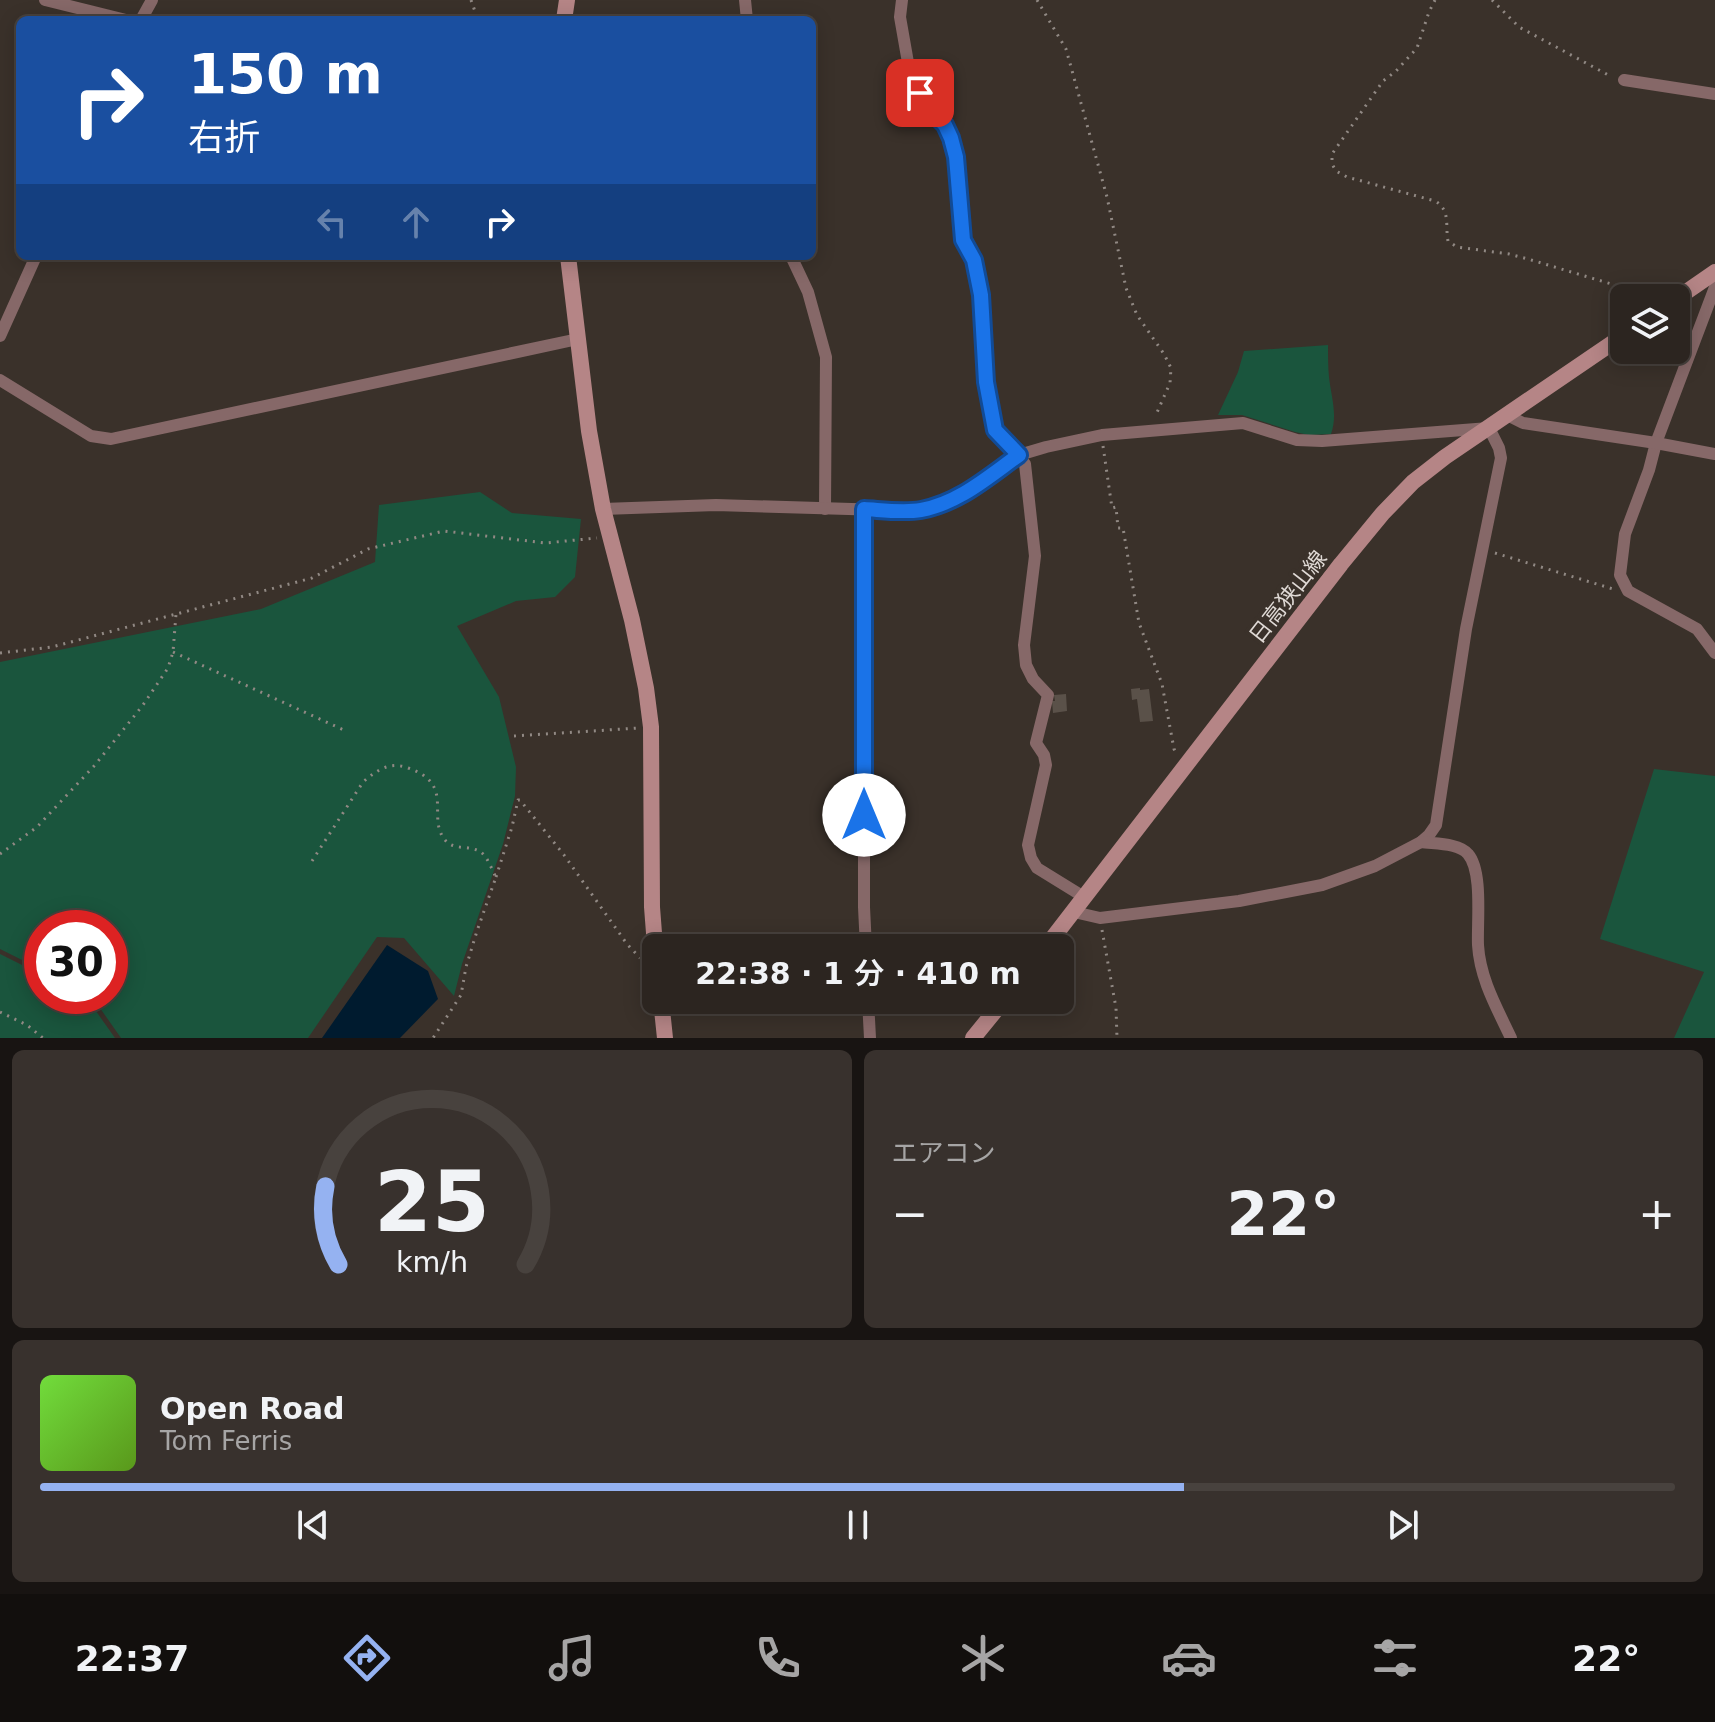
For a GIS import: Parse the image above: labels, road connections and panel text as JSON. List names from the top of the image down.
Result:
{
  "streets": {
    "main road": ["日高狭山線"]
  },
  "page": {
    "turn": ["150 m", "右折"],
    "limit": "30",
    "trip": "22:38 · 1 分 · 410 m",
    "tile": "エアコン",
    "heat": ["−", "22°", "+"],
    "song": ["Open Road", "Tom Ferris"],
    "tabs": ["22:37", "22°"],
    "gauge": ["25", "km/h"]
  }
}
